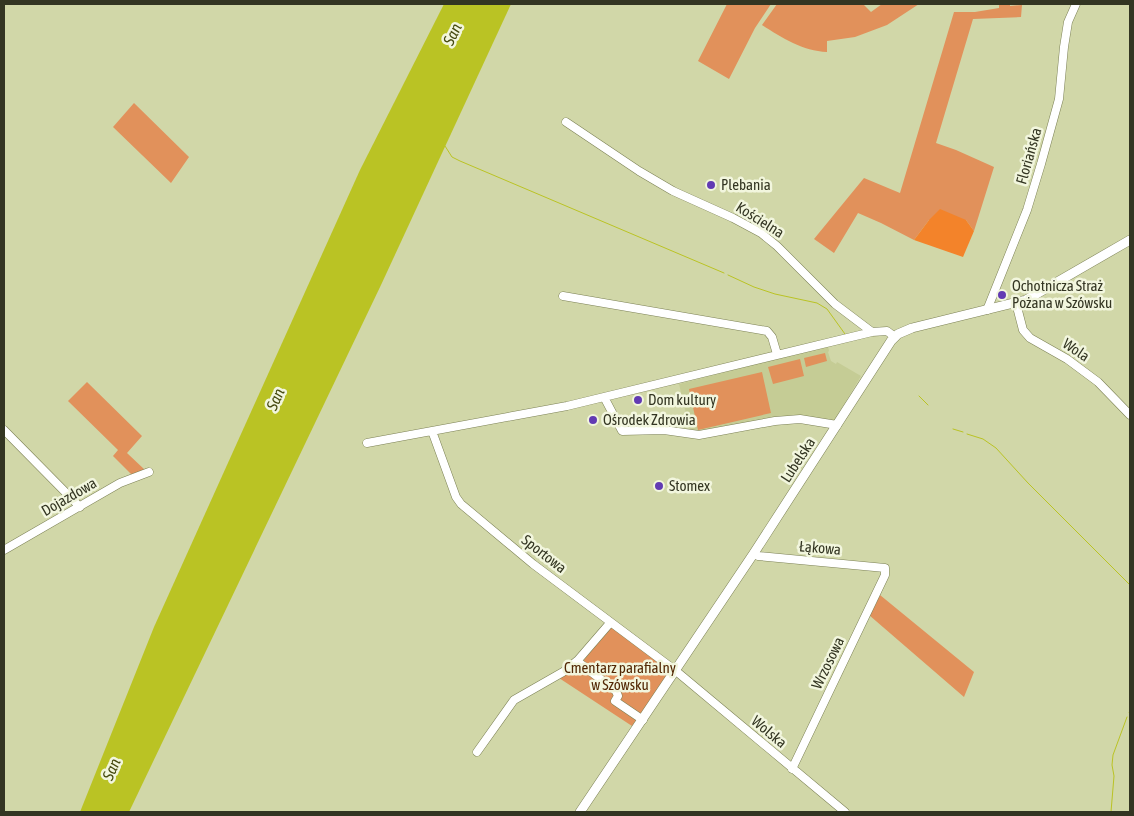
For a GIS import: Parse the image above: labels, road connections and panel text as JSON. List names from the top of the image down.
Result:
{
  "streets": {
    "main road": ["Lubelska"],
    "street": [
      "Floriańska",
      "Kościelna",
      "Wola",
      "Dojazdowa",
      "Łąkowa",
      "Sportowa",
      "Wrzosowa",
      "Wolska"
    ]
  },
  "crossings": [
    ["Floriańska", "Lubelska"],
    ["Wola", "Lubelska"],
    ["Lubelska", "Łąkowa"],
    ["Lubelska", "Sportowa"],
    ["Lubelska", "Wolska"],
    ["Łąkowa", "Wrzosowa"],
    ["Sportowa", "Wolska"],
    ["Wrzosowa", "Wolska"]
  ],
  "water": ["San"],
  "parks": ["Cmentarz parafialny w Szówsku"],
  "places": [
    "Plebania",
    "Ochotnicza Straż Pożana w Szówsku",
    "Dom kultury",
    "Ośrodek Zdrowia",
    "Stomex"
  ]
}
